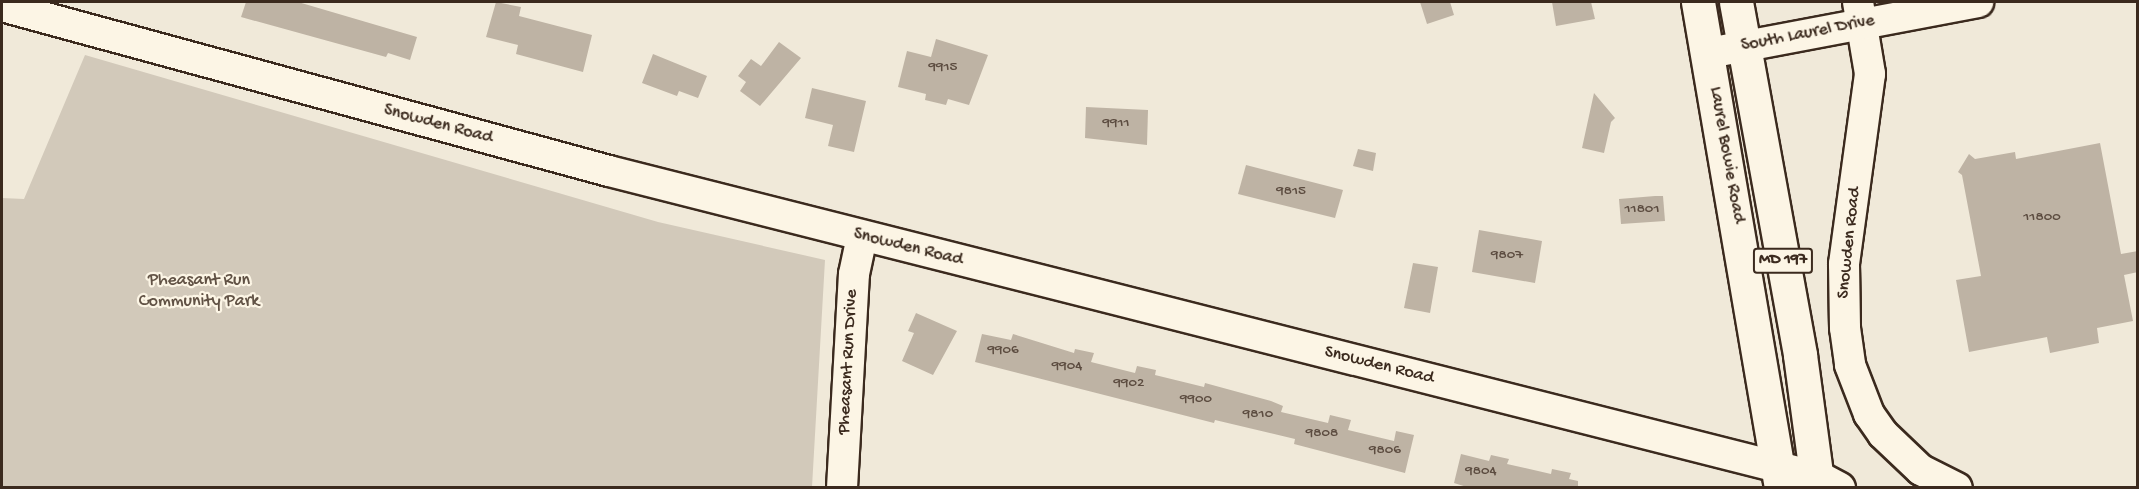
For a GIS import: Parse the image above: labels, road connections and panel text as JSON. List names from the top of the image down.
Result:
{
  "streets": {
    "main road": ["Laurel Bowie Road", "MD 197"],
    "street": ["South Laurel Drive", "Snowden Road", "Pheasant Run Drive"]
  },
  "crossings": [
    ["South Laurel Drive", "Snowden Road"],
    ["South Laurel Drive", "Laurel Bowie Road"],
    ["Snowden Road", "Laurel Bowie Road"],
    ["Snowden Road", "Pheasant Run Drive"]
  ],
  "parks": ["Pheasant Run Community Park"],
  "house_numbers": [
    "9915",
    "9911",
    "9815",
    "11801",
    "11800",
    "9807",
    "9906",
    "9904",
    "9902",
    "9900",
    "9810",
    "9808",
    "9806",
    "9804"
  ]
}
